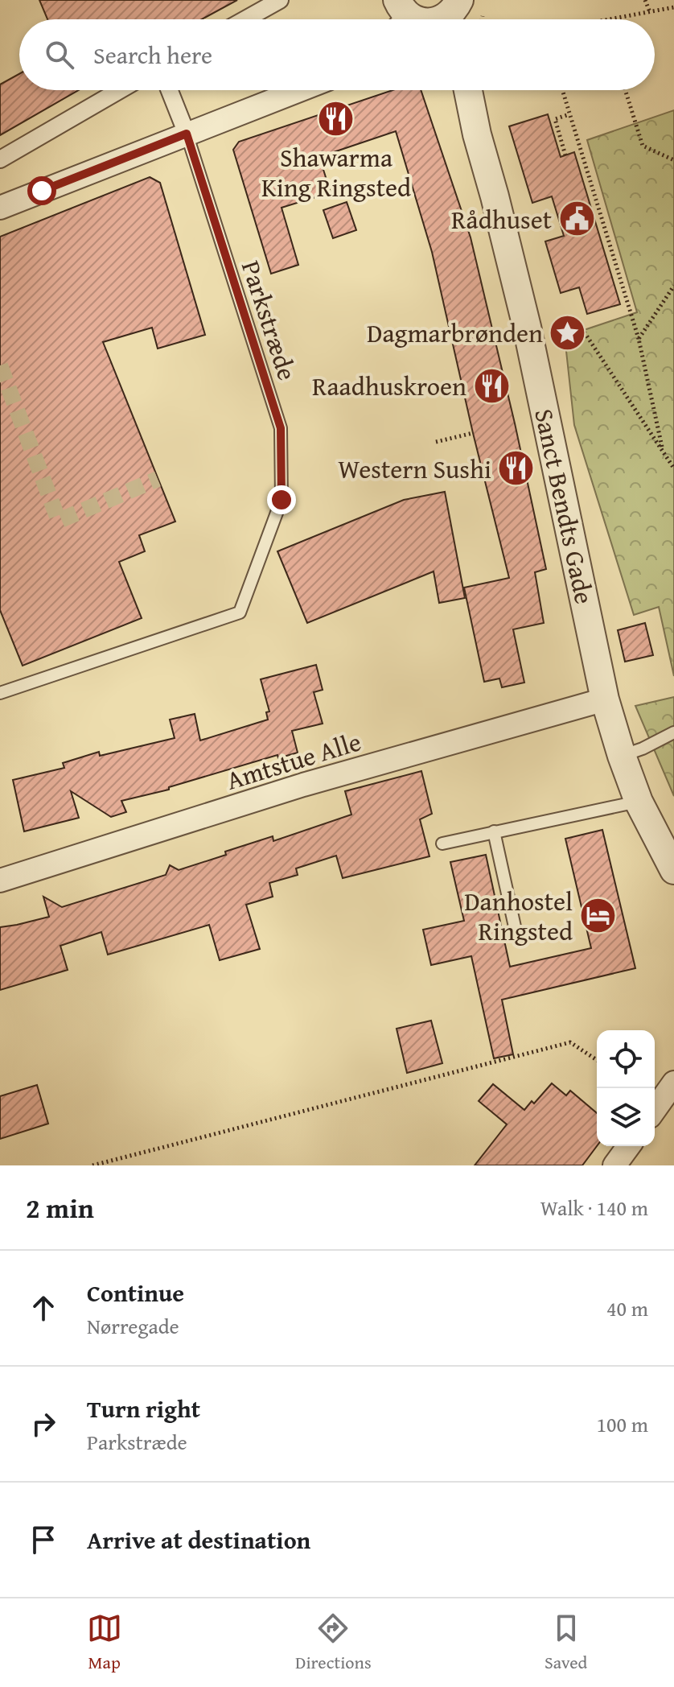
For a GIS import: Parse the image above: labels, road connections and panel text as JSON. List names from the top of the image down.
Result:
{
  "streets": {
    "street": ["Sanct Bendts Gade", "Amtstue Alle"],
    "lane": ["Parkstræde"]
  },
  "crossings": [
    ["Sanct Bendts Gade", "Amtstue Alle"]
  ],
  "places": {
    "restaurant": ["Shawarma King Ringsted", "Raadhuskroen", "Western Sushi"],
    "public building": ["Rådhuset"],
    "place": ["Dagmarbrønden"],
    "hotel": ["Danhostel Ringsted"]
  },
  "page": {
    "search": "Search here",
    "heading": ["2 min", "Walk · 140 m"],
    "list": [
      ["Continue", "Nørregade", "40 m"],
      ["Turn right", "Parkstræde", "100 m"],
      "Arrive at destination"
    ],
    "nav": ["Map", "Directions", "Saved"]
  }
}
